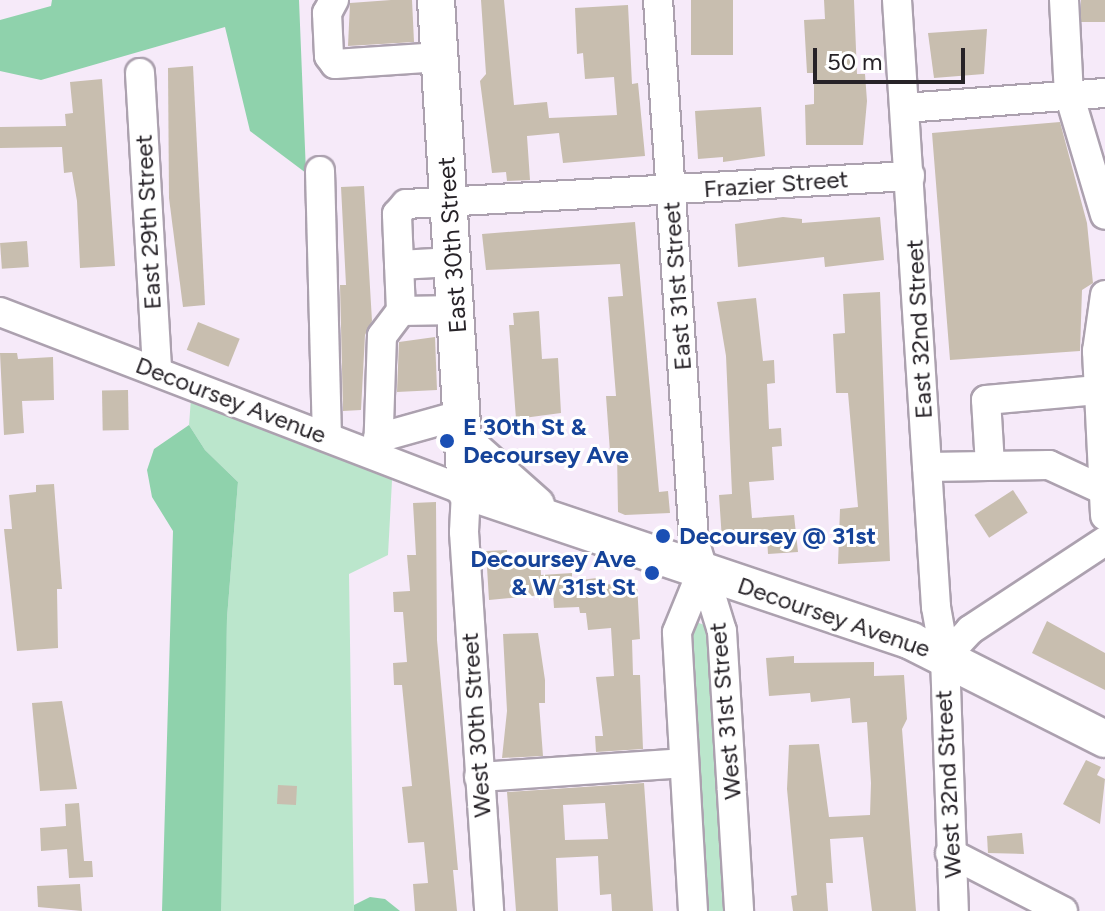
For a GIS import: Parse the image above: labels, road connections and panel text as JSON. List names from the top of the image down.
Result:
{
  "streets": {
    "main road": ["East 30th Street", "Decoursey Avenue"],
    "street": [
      "Frazier Street",
      "East 29th Street",
      "East 31st Street",
      "East 32nd Street",
      "West 31st Street",
      "West 30th Street",
      "West 32nd Street"
    ]
  },
  "crossings": [
    ["Frazier Street", "East 30th Street"],
    ["Frazier Street", "East 31st Street"],
    ["Frazier Street", "East 32nd Street"],
    ["East 29th Street", "Decoursey Avenue"],
    ["East 30th Street", "Decoursey Avenue"],
    ["East 30th Street", "West 30th Street"],
    ["East 31st Street", "Decoursey Avenue"],
    ["East 31st Street", "West 31st Street"],
    ["East 32nd Street", "Decoursey Avenue"],
    ["East 32nd Street", "West 32nd Street"],
    ["Decoursey Avenue", "West 31st Street"],
    ["Decoursey Avenue", "West 30th Street"],
    ["Decoursey Avenue", "West 32nd Street"]
  ],
  "places": ["E 30th St & Decoursey Ave", "Decoursey @ 31st", "Decoursey Ave & W 31st St"],
  "scale_bar": "50 m"
}
